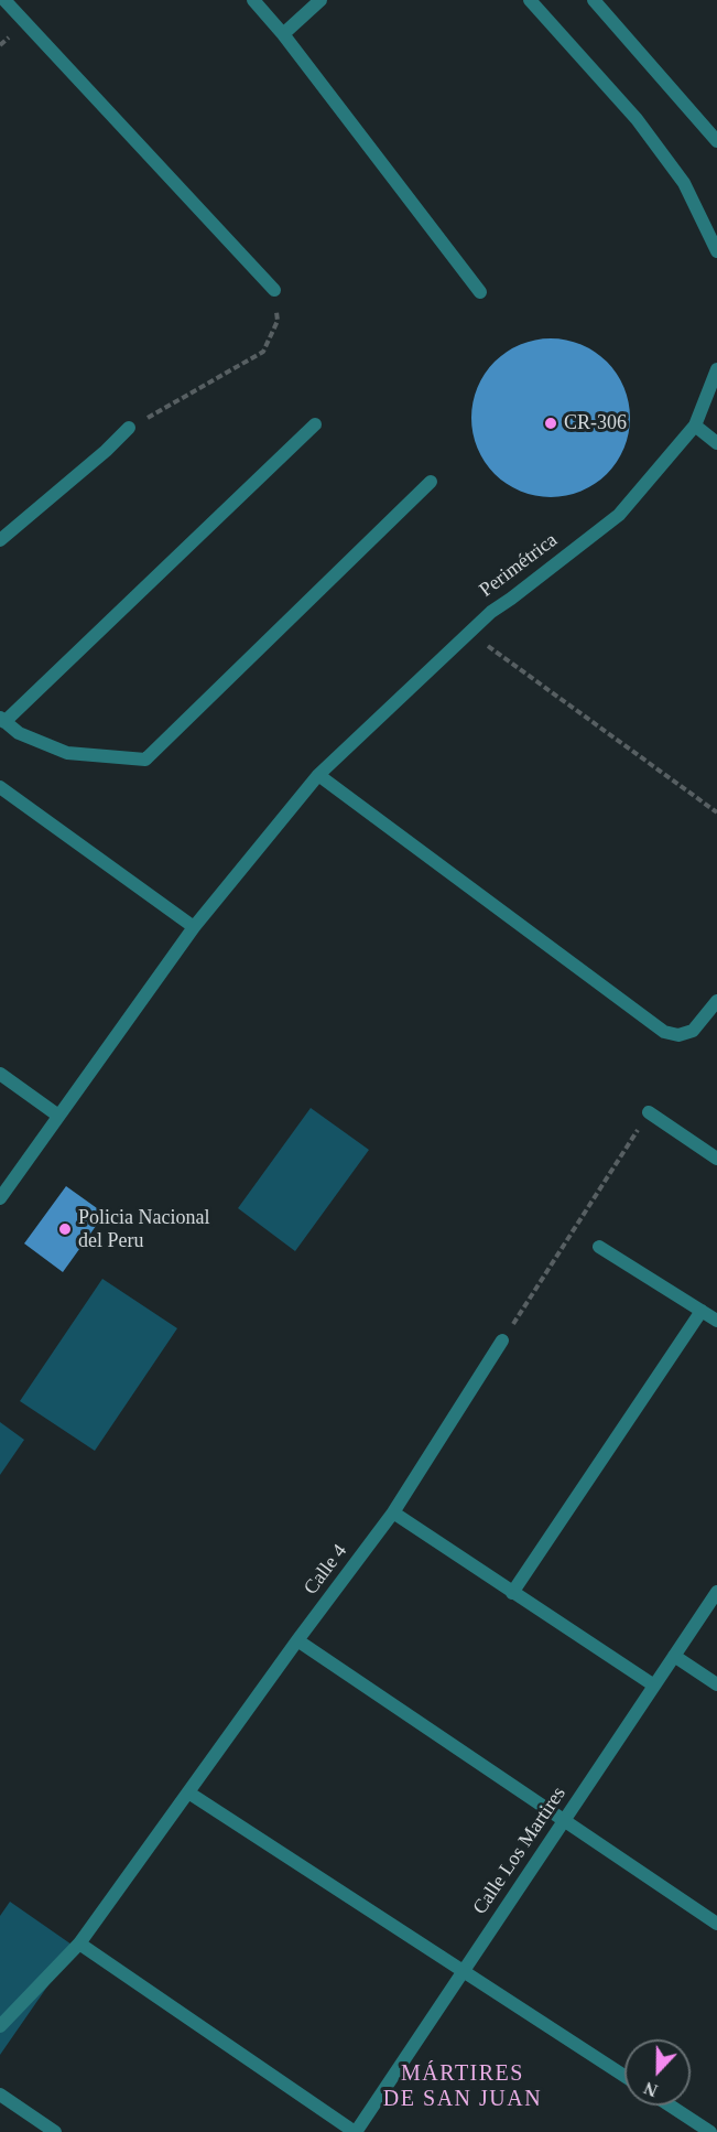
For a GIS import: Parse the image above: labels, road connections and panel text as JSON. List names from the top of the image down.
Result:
{
  "streets": {
    "street": ["Perimétrica", "Calle 4", "Calle Los Martires"]
  },
  "districts": ["MÁRTIRES DE SAN JUAN"],
  "places": ["CR-306", "Policia Nacional del Peru"],
  "north": "bottom"
}
